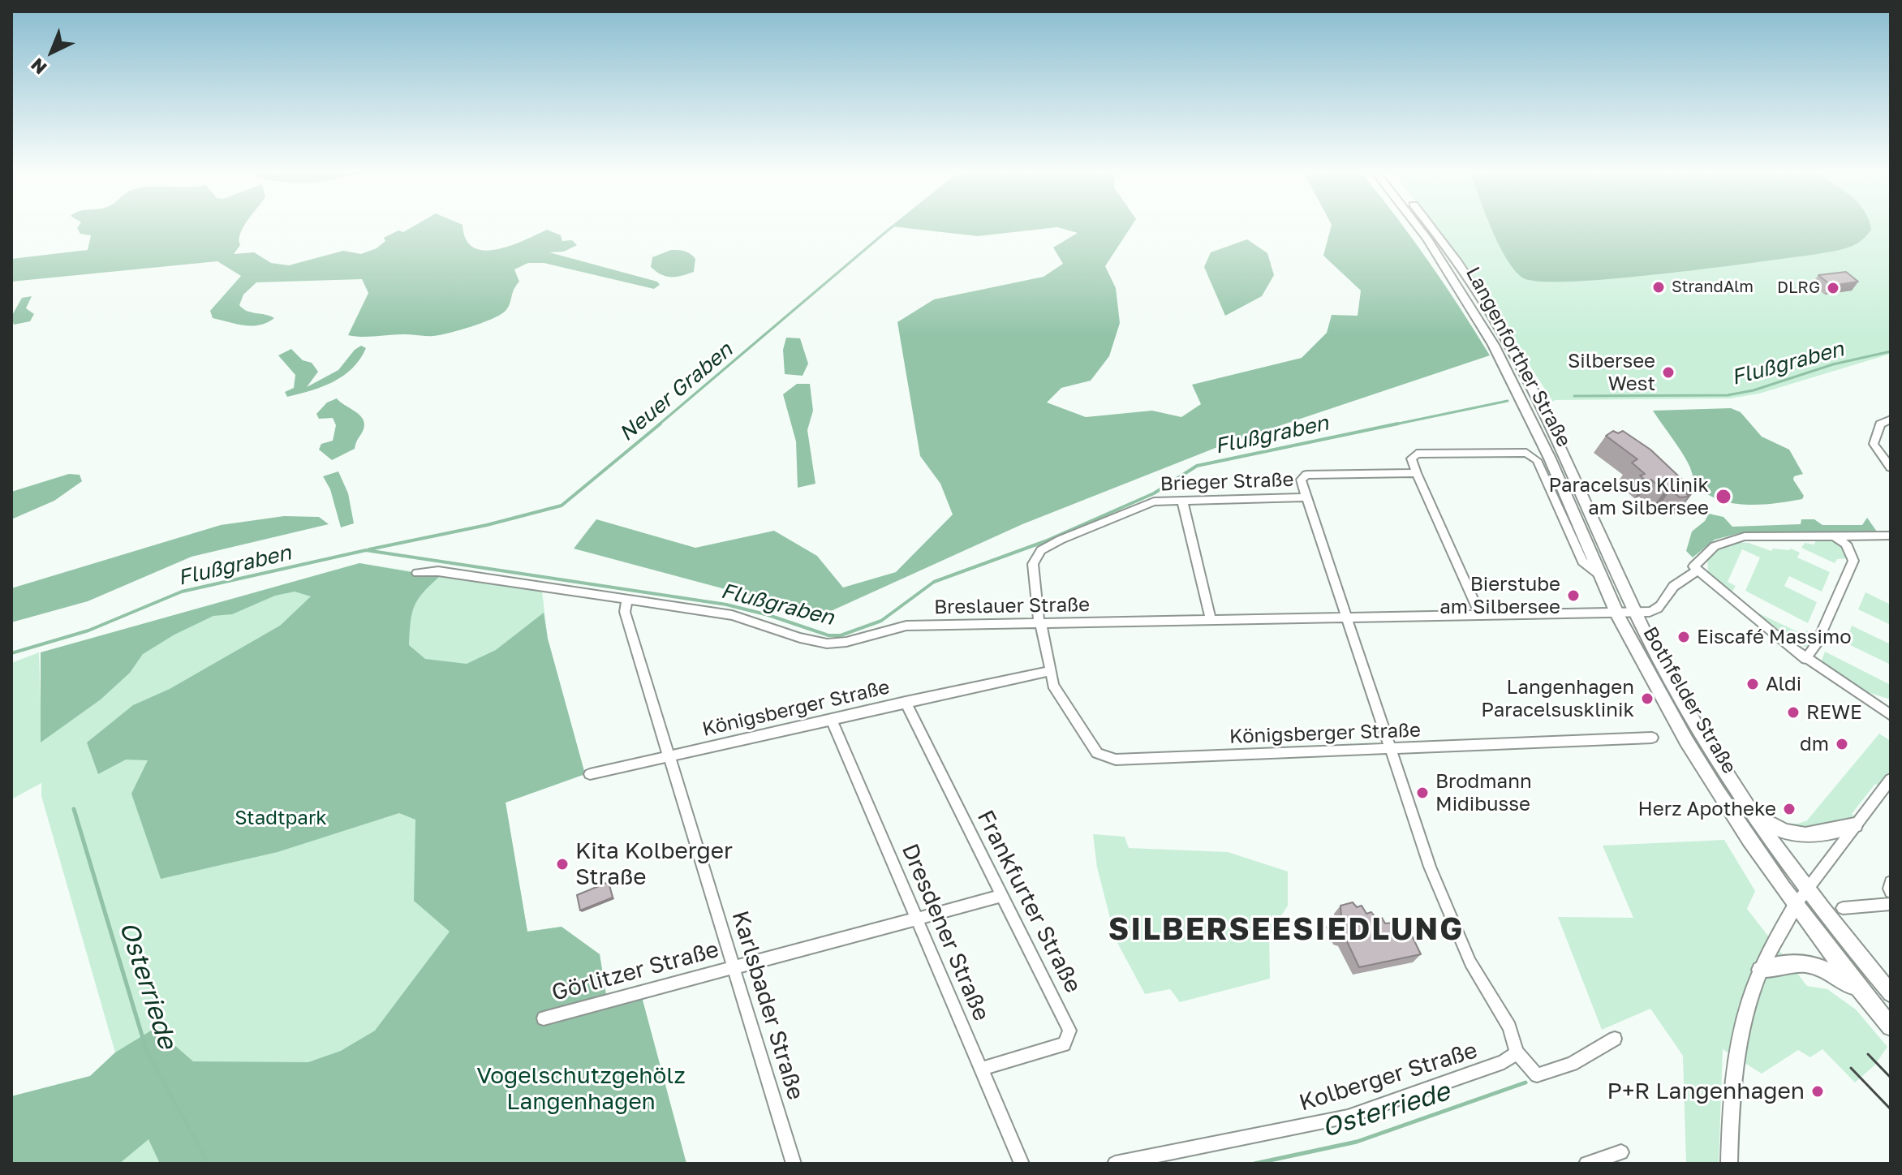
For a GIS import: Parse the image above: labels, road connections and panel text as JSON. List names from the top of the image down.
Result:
{
  "streets": {
    "main road": ["Langenforther Straße", "Bothfelder Straße"],
    "street": [
      "Brieger Straße",
      "Breslauer Straße",
      "Königsberger Straße",
      "Frankfurter Straße",
      "Dresdener Straße",
      "Görlitzer Straße",
      "Karlsbader Straße",
      "Kolberger Straße"
    ]
  },
  "crossings": [
    ["Langenforther Straße", "Breslauer Straße"],
    ["Langenforther Straße", "Bothfelder Straße"],
    ["Brieger Straße", "Breslauer Straße"],
    ["Brieger Straße", "Königsberger Straße"],
    ["Breslauer Straße", "Bothfelder Straße"],
    ["Breslauer Straße", "Königsberger Straße"],
    ["Breslauer Straße", "Karlsbader Straße"],
    ["Königsberger Straße", "Frankfurter Straße"],
    ["Königsberger Straße", "Dresdener Straße"],
    ["Königsberger Straße", "Karlsbader Straße"],
    ["Frankfurter Straße", "Dresdener Straße"],
    ["Frankfurter Straße", "Görlitzer Straße"],
    ["Dresdener Straße", "Görlitzer Straße"],
    ["Görlitzer Straße", "Karlsbader Straße"]
  ],
  "districts": ["SILBERSEESIEDLUNG"],
  "water": ["Flußgraben", "Neuer Graben", "Osterriede"],
  "parks": ["Stadtpark", "Vogelschutzgehölz Langenhagen"],
  "places": [
    "StrandAlm",
    "DLRG",
    "Silbersee West",
    "Paracelsus Klinik am Silbersee",
    "Bierstube am Silbersee",
    "Eiscafé Massimo",
    "Aldi",
    "Langenhagen Paracelsusklinik",
    "REWE",
    "dm",
    "Brodmann Midibusse",
    "Herz Apotheke",
    "Kita Kolberger Straße",
    "P+R Langenhagen"
  ],
  "north": "bottom left"
}
